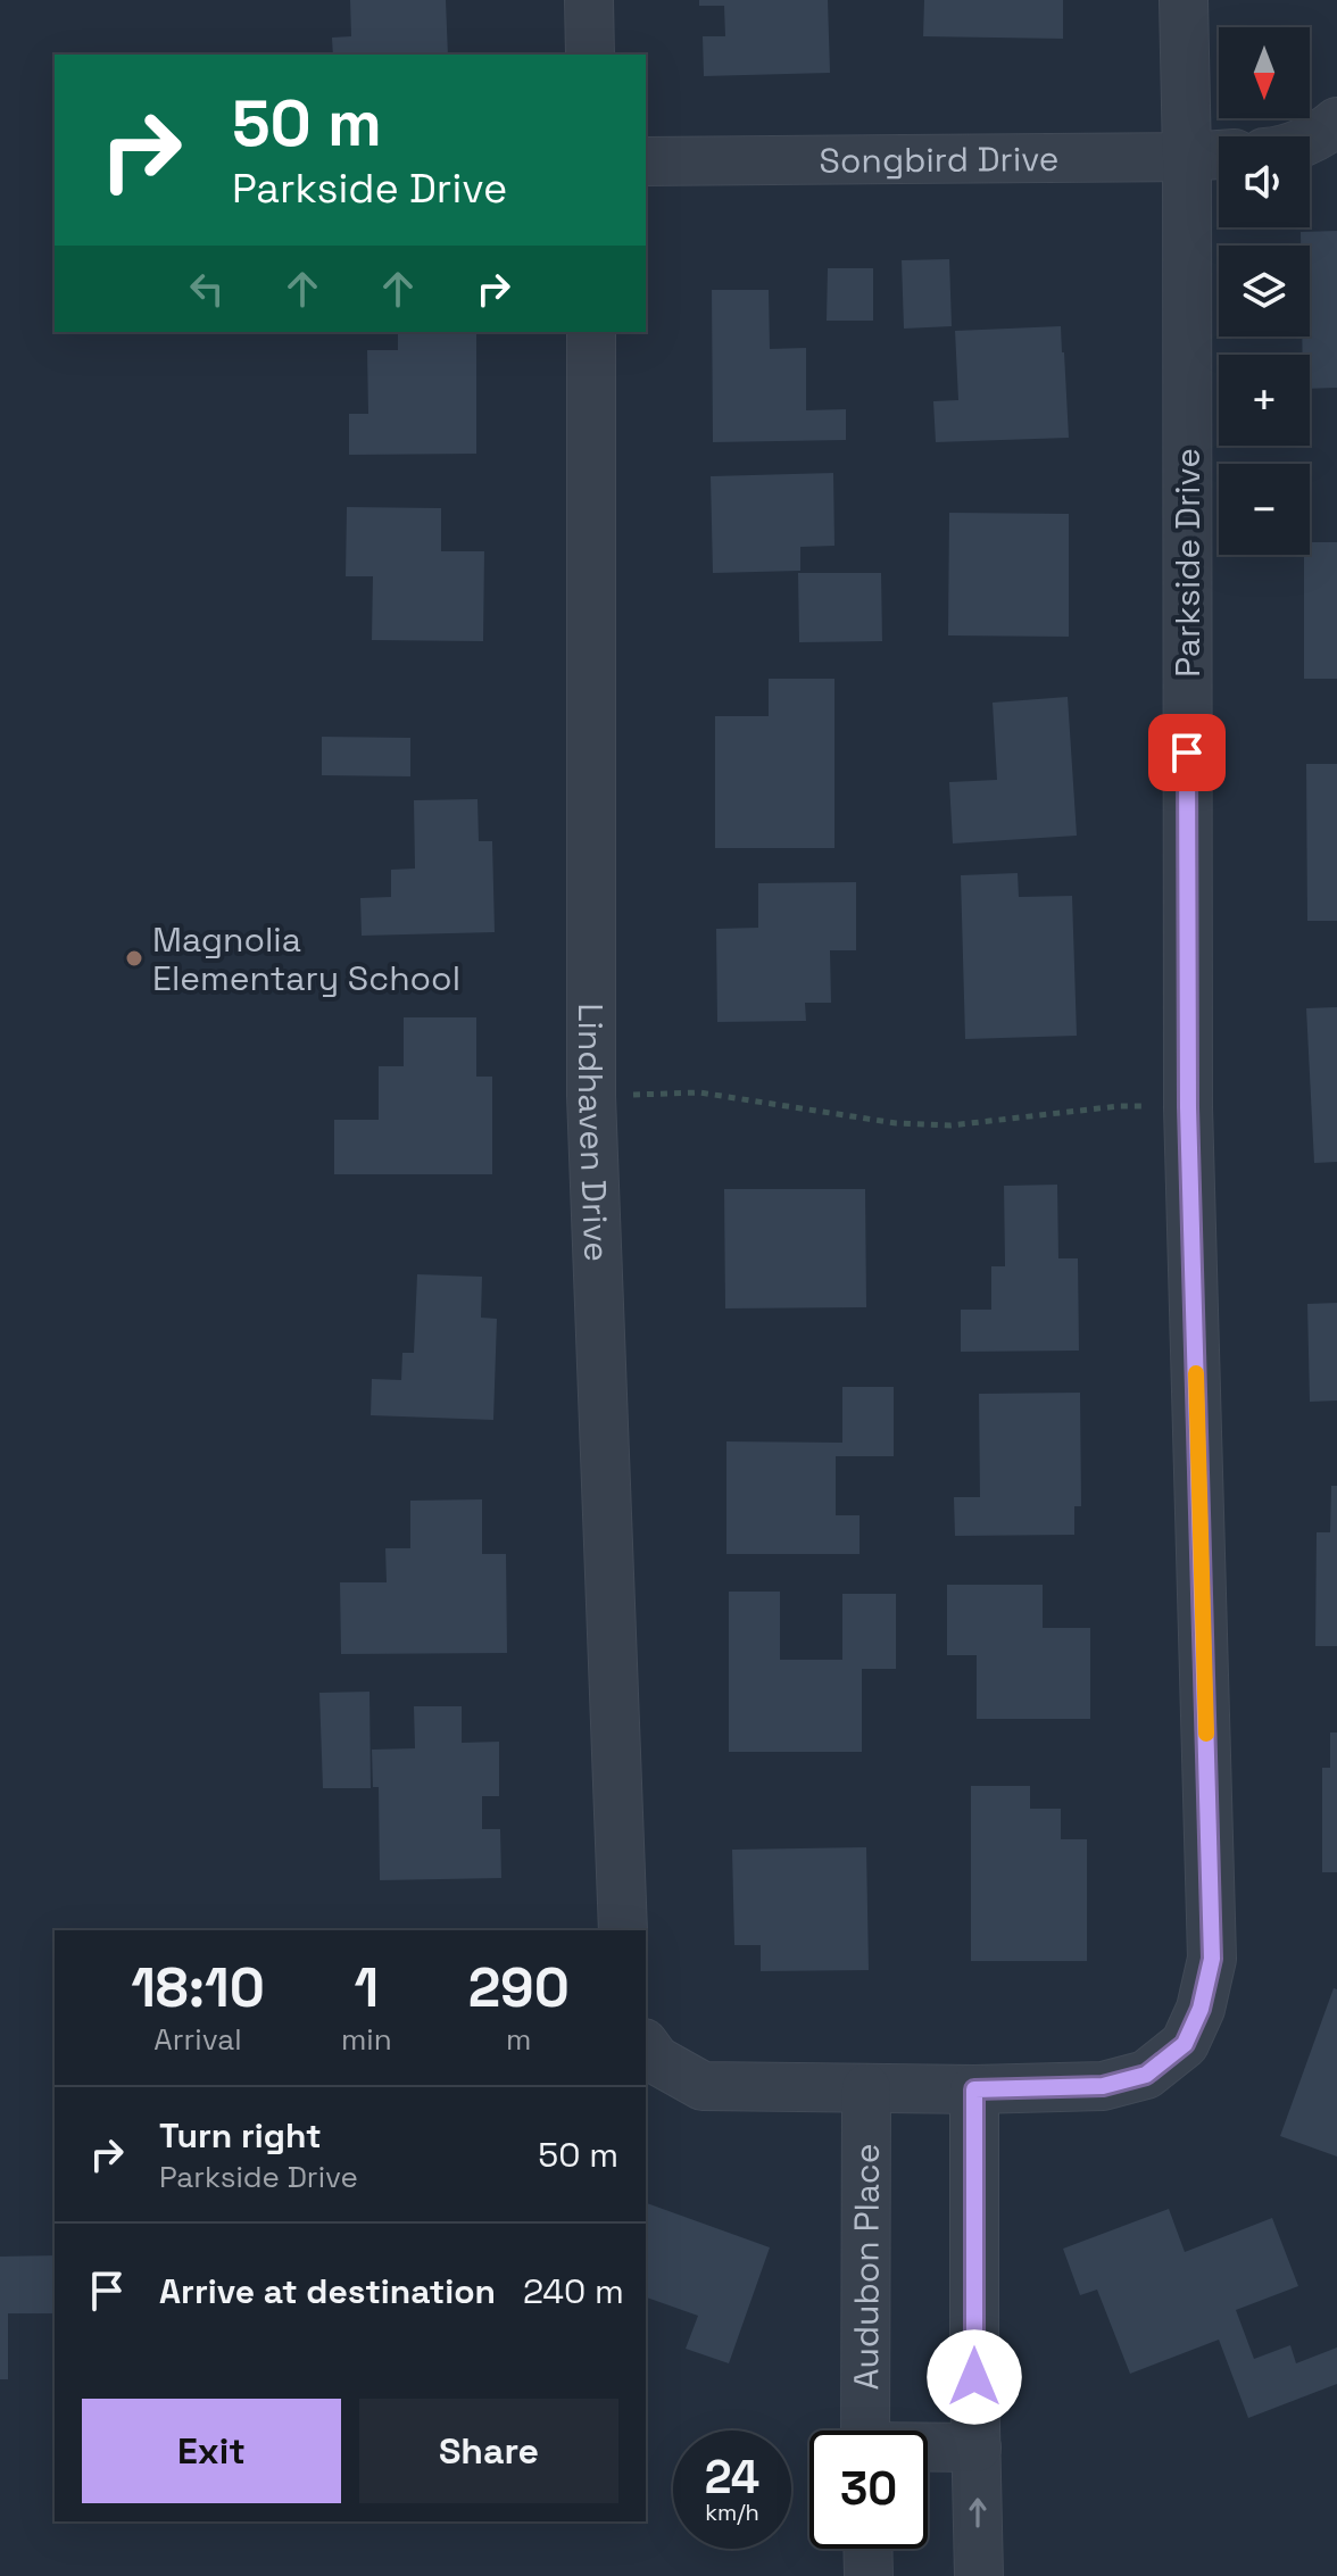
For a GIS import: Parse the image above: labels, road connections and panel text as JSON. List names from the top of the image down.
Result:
{
  "streets": {
    "street": [
      "Songbird Drive",
      "Parkside Drive",
      "Lindhaven Drive",
      "Audubon Place"
    ]
  },
  "crossings": [
    ["Songbird Drive", "Parkside Drive"]
  ],
  "places": ["Magnolia Elementary School"],
  "north": "bottom",
  "page": {
    "map_buttons": ["+", "−"],
    "turn": ["50 m", "Parkside Drive"],
    "eta": [
      "18:10",
      "Arrival",
      "1",
      "min",
      "290",
      "m"
    ],
    "list": [
      {
        "name": "Turn right",
        "note": "Parkside Drive",
        "value": "50 m"
      },
      {
        "name": "Arrive at destination",
        "value": "240 m"
      }
    ],
    "buttons": ["Exit", "Share"],
    "speed": "24 km/h",
    "limit": "30"
  }
}
